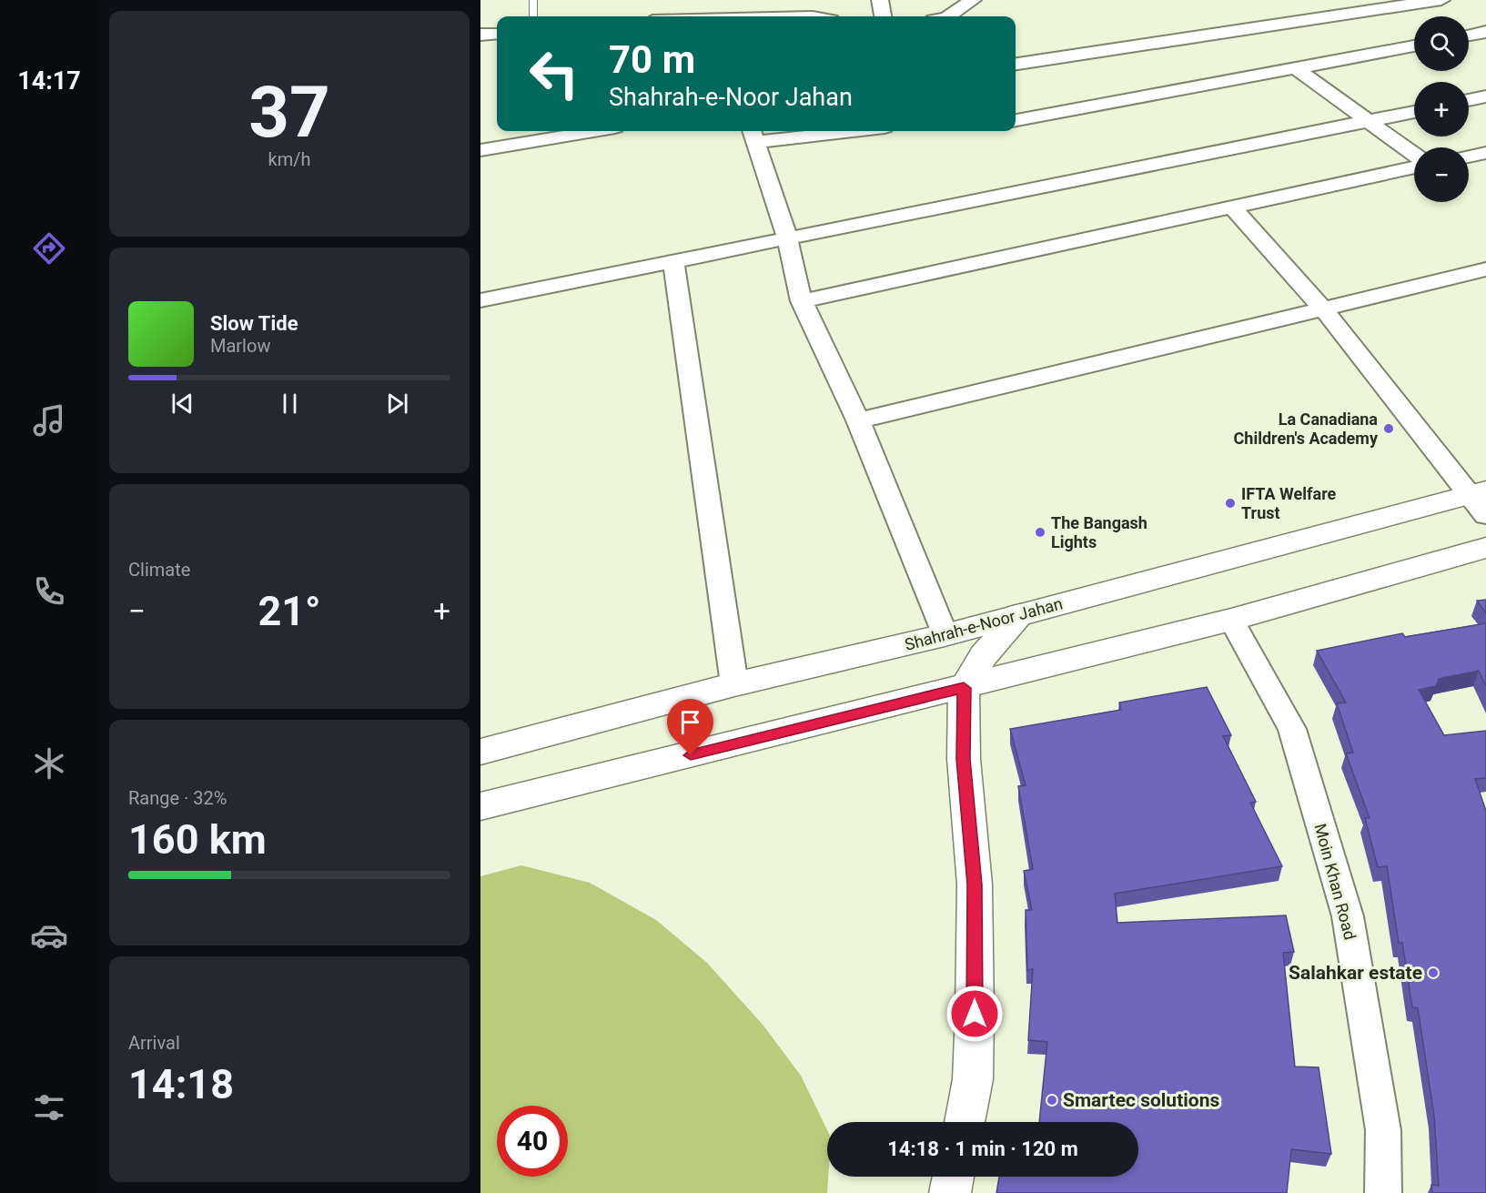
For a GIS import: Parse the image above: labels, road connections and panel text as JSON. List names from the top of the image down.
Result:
{
  "streets": {
    "main road": ["Shahrah-e-Noor Jahan"],
    "street": ["Moin Khan Road"]
  },
  "places": [
    "La Canadiana Children's Academy",
    "IFTA Welfare Trust",
    "The Bangash Lights",
    "Salahkar estate",
    "Smartec solutions"
  ],
  "page": {
    "tabs": "14:17",
    "tile": [
      ["37", "km/h"],
      "Climate",
      ["Range · 32%", "160 km"],
      ["Arrival", "14:18"]
    ],
    "map_buttons": ["+", "−"],
    "turn": ["70 m", "Shahrah-e-Noor Jahan"],
    "song": ["Slow Tide", "Marlow"],
    "heat": ["−", "21°", "+"],
    "limit": "40",
    "trip": "14:18 · 1 min · 120 m"
  }
}
